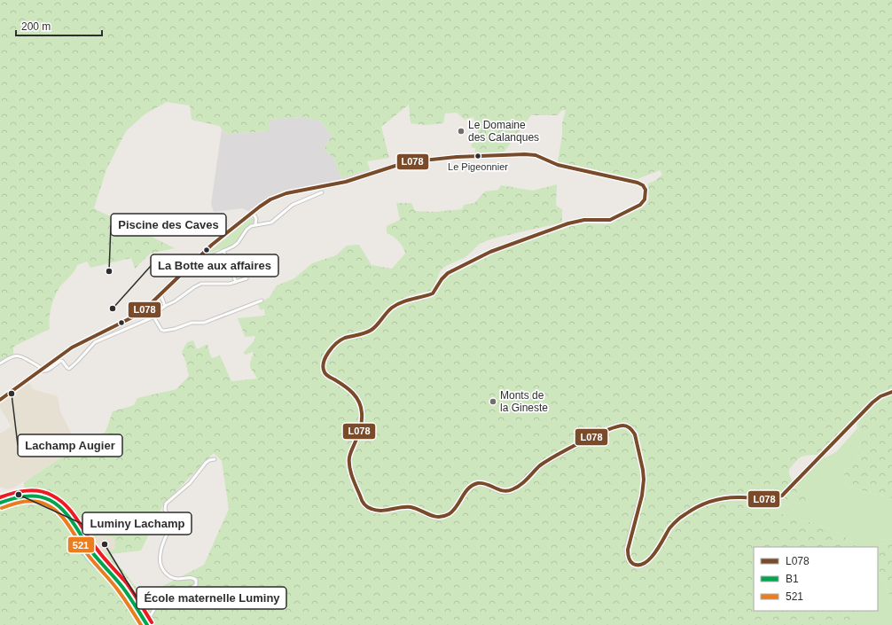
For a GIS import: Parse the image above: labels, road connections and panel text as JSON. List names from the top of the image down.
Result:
{
  "places": [
    "Le Domaine des Calanques",
    "Le Pigeonnier",
    "Piscine des Caves",
    "La Botte aux affaires",
    "Lachamp Augier",
    "Monts de la Gineste",
    "Luminy Lachamp",
    "École maternelle Luminy"
  ],
  "lines": ["transit line L078", "transit line B1", "transit line 521"],
  "legend": ["L078", "B1", "521"],
  "scale_bar": "200 m"
}
